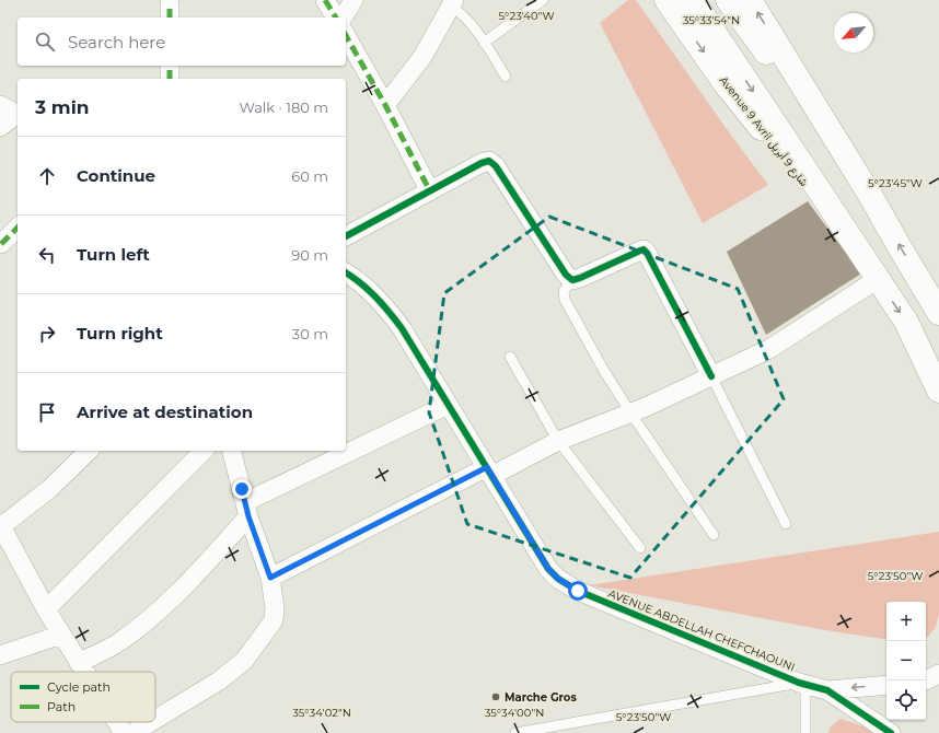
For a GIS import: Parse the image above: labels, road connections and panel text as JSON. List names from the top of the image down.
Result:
{
  "streets": {
    "highway": ["Avenue 9 Avril شارع 9 أبريل"],
    "street": ["AVENUE ABDELLAH CHEFCHAOUNI"]
  },
  "places": ["Marche Gros"],
  "legend": ["Cycle path", "Path"],
  "north": "bottom left",
  "page": {
    "search": "Search here",
    "heading": ["3 min", "Walk · 180 m"],
    "list": [
      ["Continue", "60 m"],
      ["Turn left", "90 m"],
      ["Turn right", "30 m"],
      "Arrive at destination"
    ],
    "map_buttons": ["+", "−"]
  },
  "coordinates": [
    "5°23'40\"W",
    "35°33'54\"N",
    "5°23'45\"W",
    "5°23'50\"W",
    "35°34'02\"N",
    "35°34'00\"N"
  ]
}
